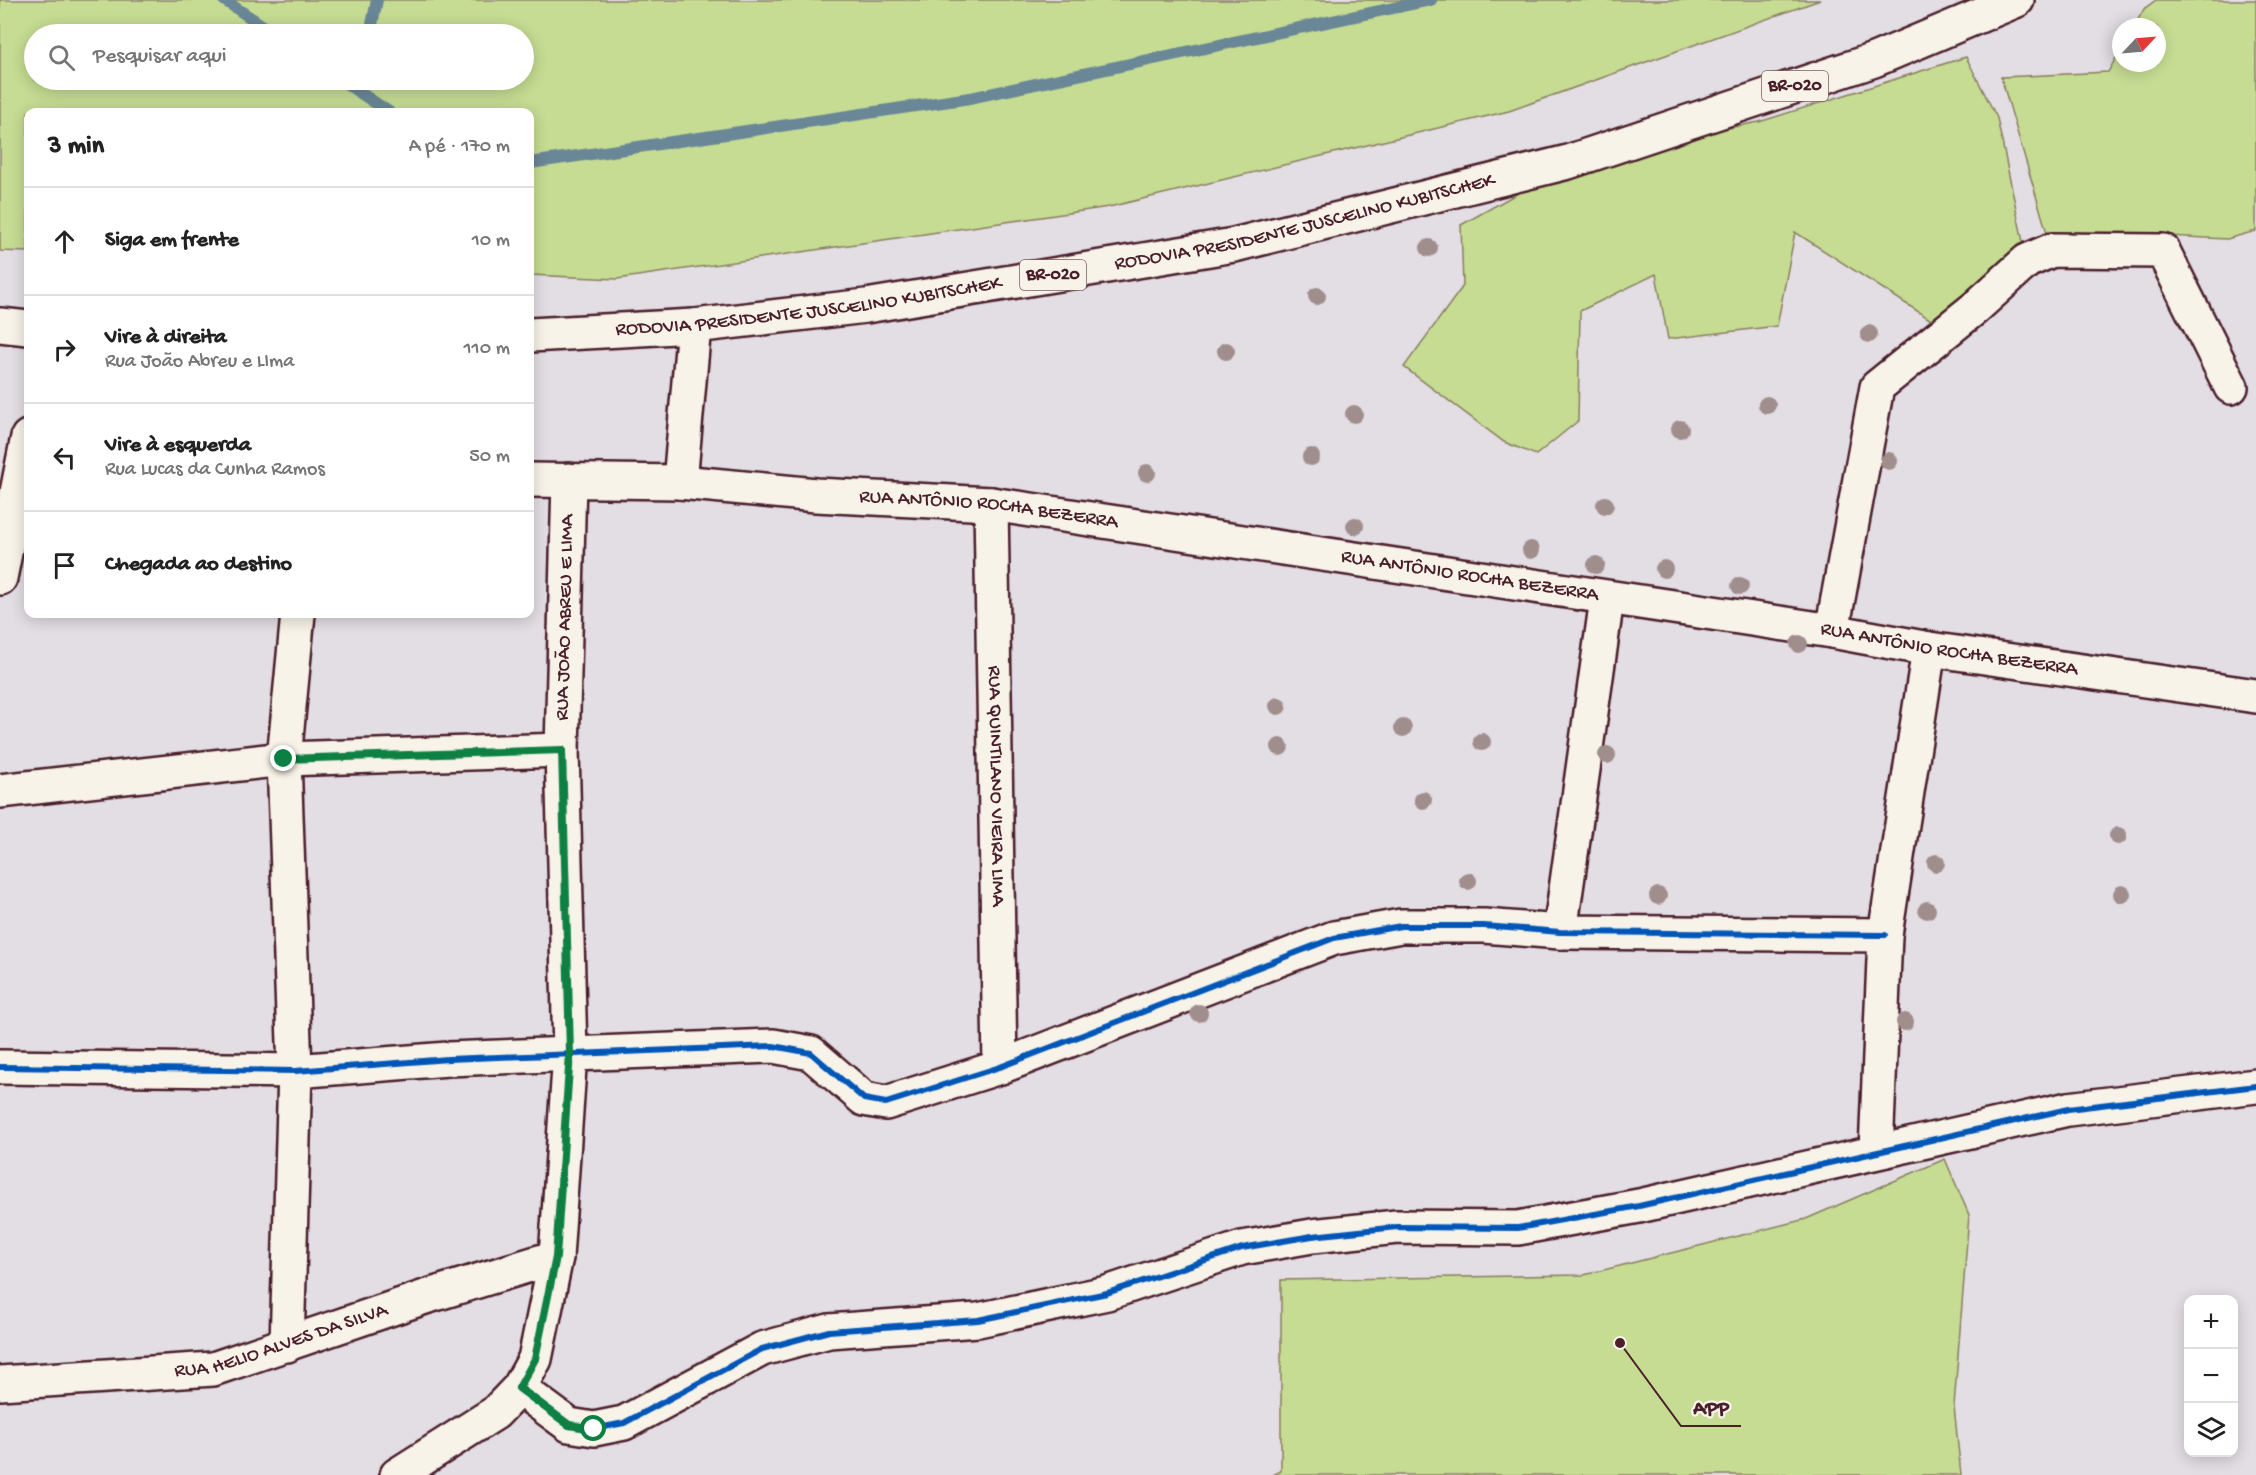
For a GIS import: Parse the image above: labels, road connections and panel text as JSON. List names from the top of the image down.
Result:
{
  "streets": {
    "main road": [
      "BR-020",
      "RODOVIA PRESIDENTE JUSCELINO KUBITSCHEK",
      "RUA ANTÔNIO ROCHA BEZERRA",
      "RUA JOÃO ABREU E LIMA",
      "RUA QUINTILANO VIEIRA LIMA",
      "RUA HELIO ALVES DA SILVA"
    ]
  },
  "crossings": [
    ["RUA ANTÔNIO ROCHA BEZERRA", "RUA JOÃO ABREU E LIMA"],
    ["RUA ANTÔNIO ROCHA BEZERRA", "RUA QUINTILANO VIEIRA LIMA"],
    ["RUA JOÃO ABREU E LIMA", "RUA HELIO ALVES DA SILVA"]
  ],
  "places": ["APP"],
  "north": "top right",
  "page": {
    "search": "Pesquisar aqui",
    "heading": ["3 min", "A pé · 170 m"],
    "list": [
      ["Siga em frente", "10 m"],
      ["Vire à direita", "Rua João Abreu e LIma", "110 m"],
      ["Vire à esquerda", "Rua Lucas da Cunha Ramos", "50 m"],
      "Chegada ao destino"
    ],
    "map_buttons": ["+", "−"]
  }
}
